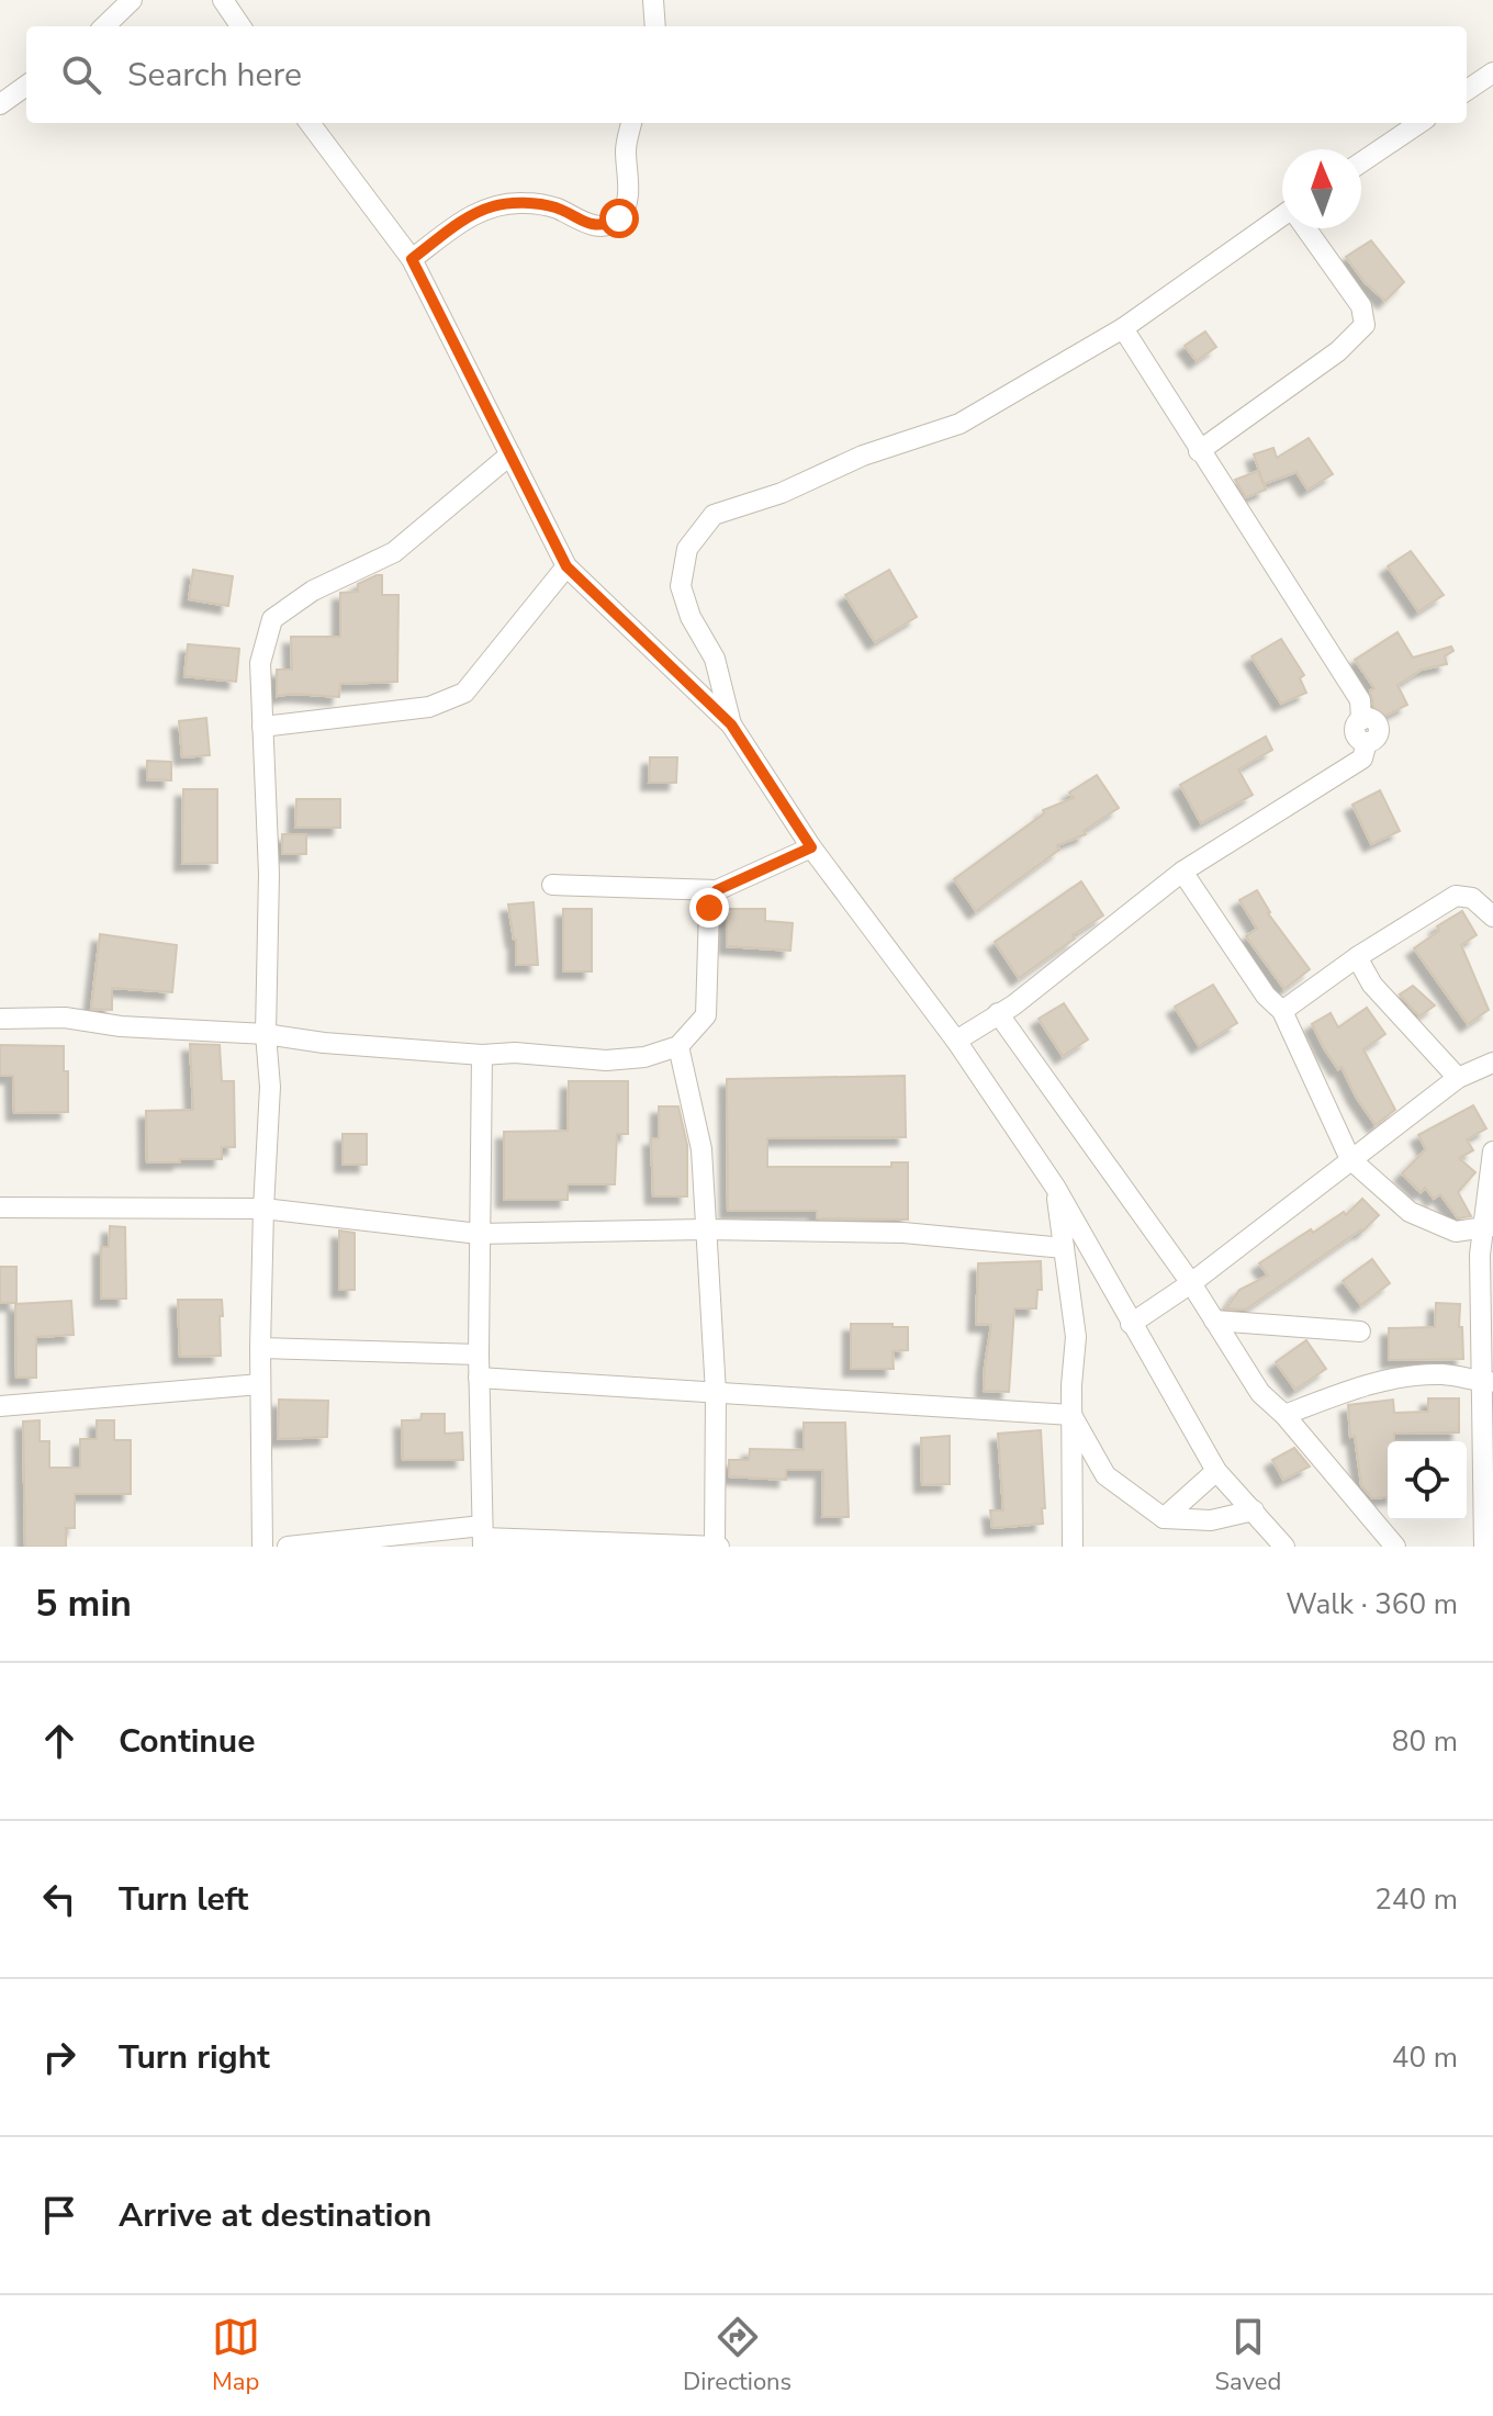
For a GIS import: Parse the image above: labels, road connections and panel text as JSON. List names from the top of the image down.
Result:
{
  "north": "top",
  "page": {
    "search": "Search here",
    "heading": ["5 min", "Walk · 360 m"],
    "list": [
      ["Continue", "80 m"],
      ["Turn left", "240 m"],
      ["Turn right", "40 m"],
      "Arrive at destination"
    ],
    "nav": ["Map", "Directions", "Saved"]
  }
}
